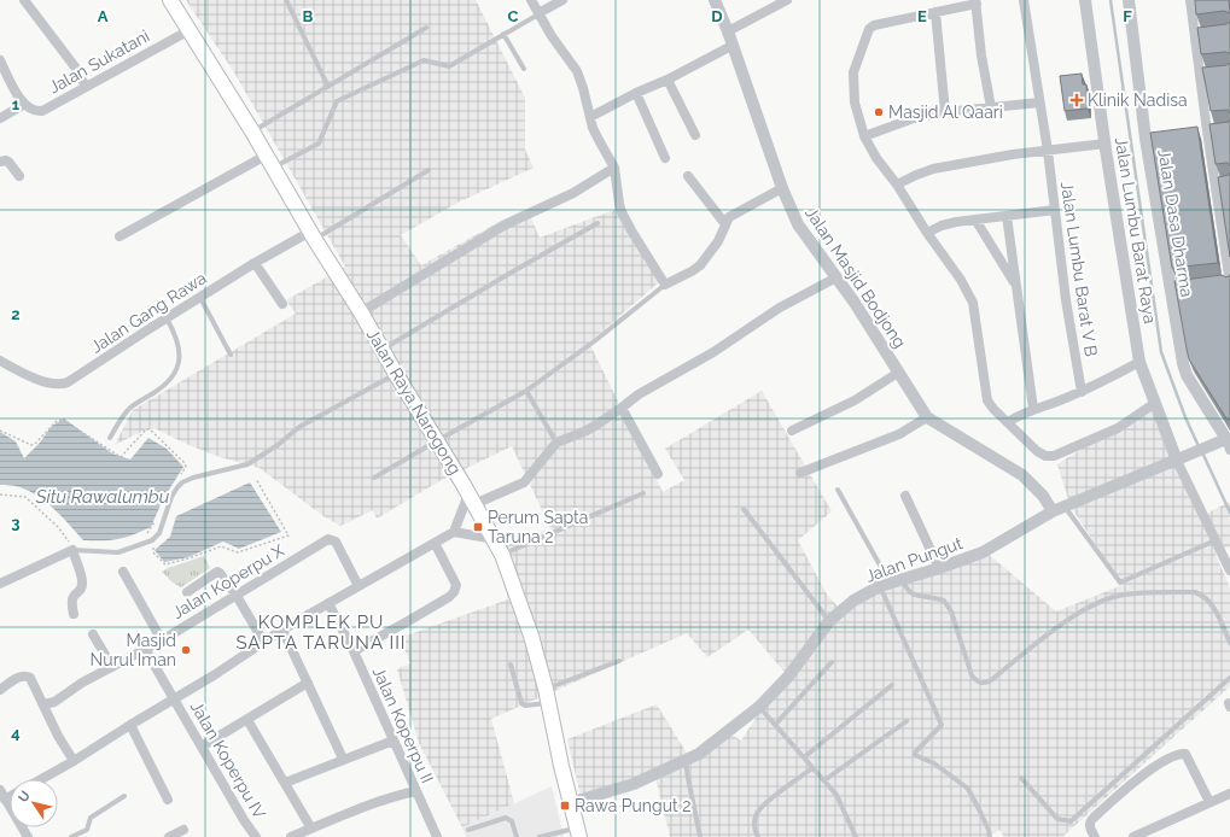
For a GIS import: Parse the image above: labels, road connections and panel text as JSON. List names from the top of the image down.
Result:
{
  "streets": {
    "main road": ["Jalan Raya Narogong"],
    "street": [
      "Jalan Sukatani",
      "Jalan Dasa Dharma",
      "Jalan Lumbu Barat Raya",
      "Jalan Lumbu Barat V B",
      "Jalan Masjid Bodjong",
      "Jalan Gang Rawa",
      "Jalan Pungut",
      "Jalan Koperpu X",
      "Jalan Koperpu II",
      "Jalan Koperpu IV"
    ]
  },
  "crossings": [
    ["Jalan Sukatani", "Jalan Raya Narogong"],
    ["Jalan Dasa Dharma", "Jalan Pungut"],
    ["Jalan Lumbu Barat Raya", "Jalan Pungut"],
    ["Jalan Masjid Bodjong", "Jalan Pungut"],
    ["Jalan Gang Rawa", "Jalan Raya Narogong"],
    ["Jalan Raya Narogong", "Jalan Pungut"],
    ["Jalan Koperpu X", "Jalan Koperpu IV"]
  ],
  "districts": ["KOMPLEK PU SAPTA TARUNA III"],
  "water": ["Situ Rawalumbu"],
  "places": {
    "health": ["Klinik Nadisa"],
    "other": ["Masjid Al Qaari", "Masjid Nurul Iman"],
    "transit": ["Perum Sapta Taruna 2", "Rawa Pungut 2"]
  },
  "north": "top left",
  "grid": {
    "columns": [
      "A",
      "B",
      "C",
      "D",
      "E",
      "F"
    ],
    "rows": [
      "1",
      "2",
      "3",
      "4"
    ]
  }
}
